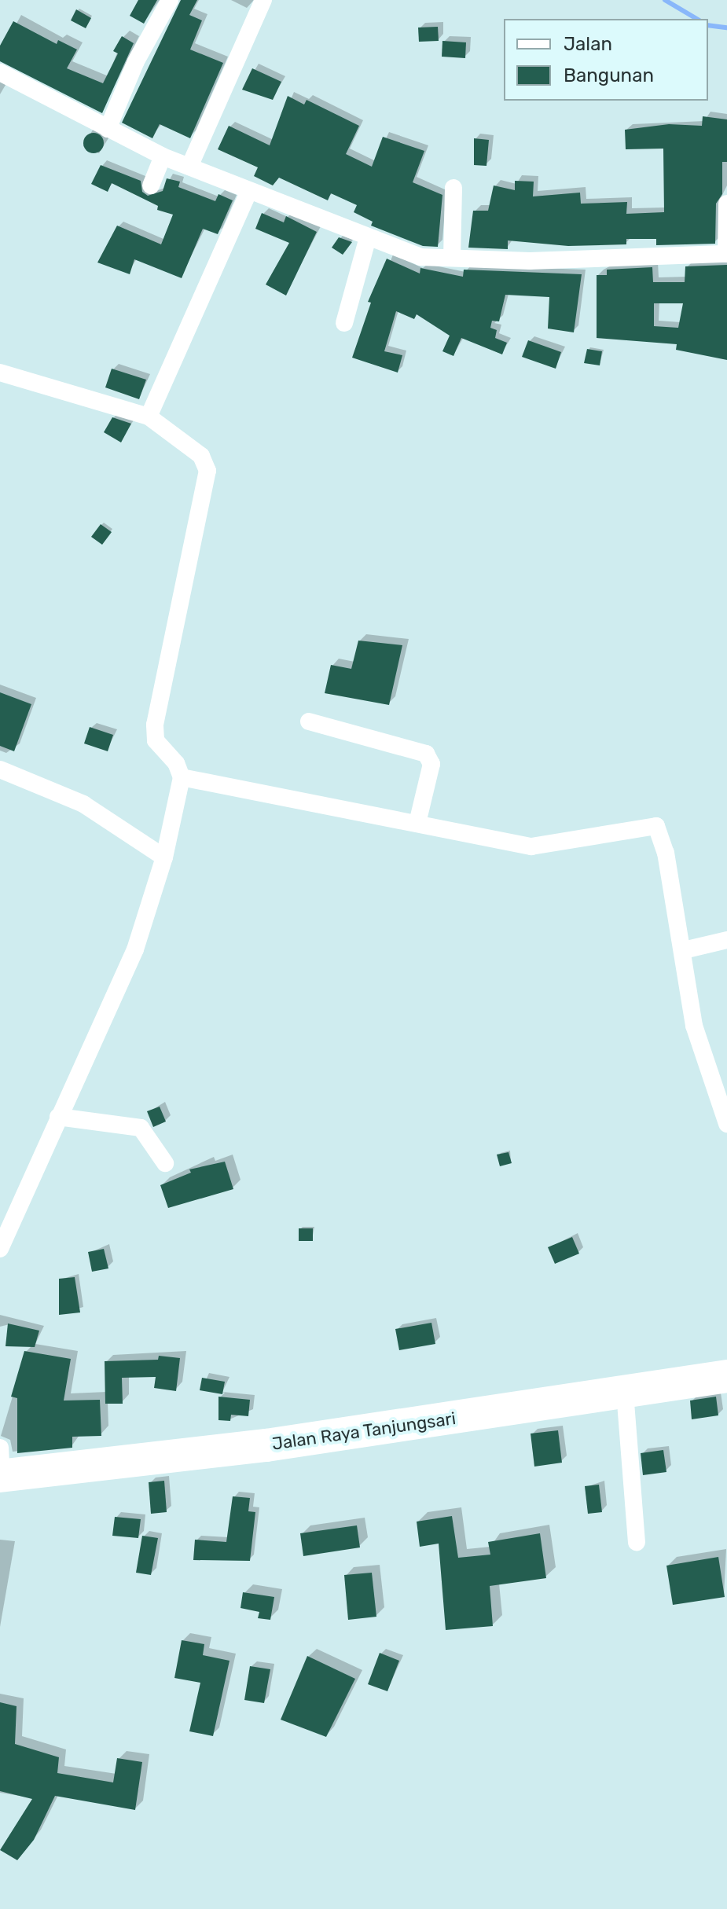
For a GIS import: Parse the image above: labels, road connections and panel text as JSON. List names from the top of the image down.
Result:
{
  "streets": {
    "highway": ["Jalan Raya Tanjungsari"]
  },
  "legend": ["Jalan", "Bangunan"]
}
